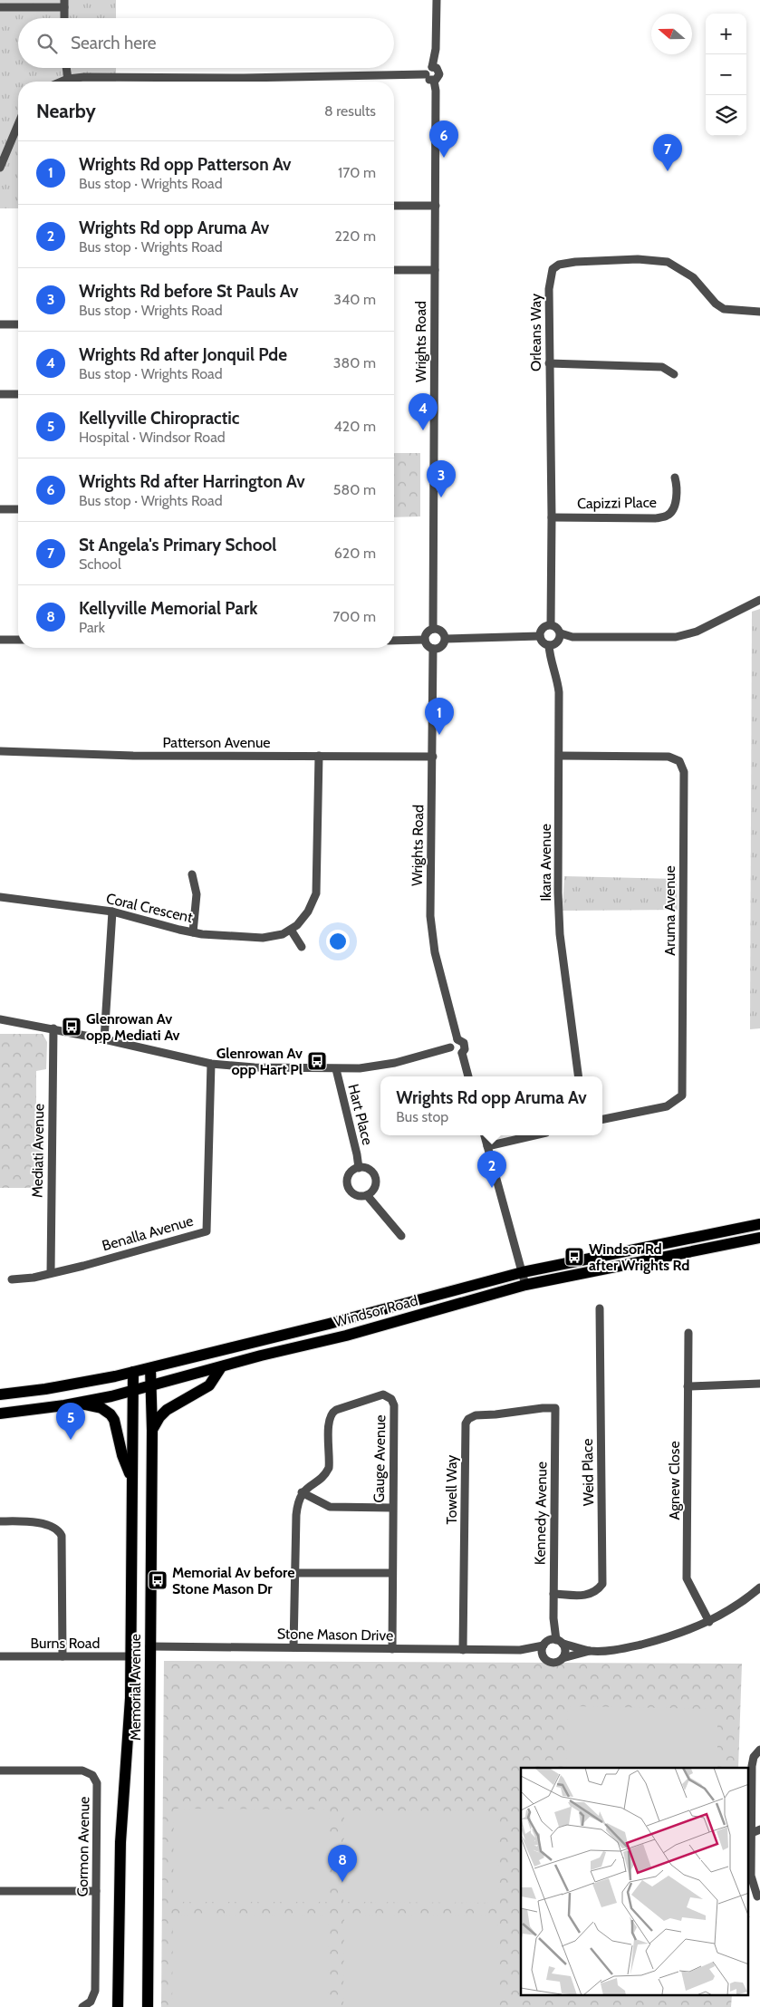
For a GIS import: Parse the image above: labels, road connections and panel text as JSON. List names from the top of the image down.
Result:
{
  "streets": {
    "main road": ["Windsor Road", "Memorial Avenue"],
    "street": [
      "Orleans Way",
      "Wrights Road",
      "Capizzi Place",
      "Patterson Avenue",
      "Ikara Avenue",
      "Coral Crescent",
      "Aruma Avenue",
      "Hart Place",
      "Mediati Avenue",
      "Benalla Avenue",
      "Gauge Avenue",
      "Weid Place",
      "Agnew Close",
      "Towell Way",
      "Kennedy Avenue",
      "Stone Mason Drive",
      "Burns Road",
      "Gormon Avenue"
    ]
  },
  "crossings": [
    ["Orleans Way", "Capizzi Place"],
    ["Orleans Way", "Ikara Avenue"],
    ["Wrights Road", "Patterson Avenue"],
    ["Patterson Avenue", "Coral Crescent"],
    ["Ikara Avenue", "Aruma Avenue"],
    ["Mediati Avenue", "Benalla Avenue"],
    ["Windsor Road", "Memorial Avenue"],
    ["Gauge Avenue", "Stone Mason Drive"],
    ["Weid Place", "Kennedy Avenue"],
    ["Agnew Close", "Stone Mason Drive"],
    ["Towell Way", "Kennedy Avenue"],
    ["Towell Way", "Stone Mason Drive"],
    ["Kennedy Avenue", "Stone Mason Drive"],
    ["Stone Mason Drive", "Memorial Avenue"],
    ["Burns Road", "Memorial Avenue"]
  ],
  "places": {
    "bus stop": [
      "Glenrowan Av opp Mediati Av",
      "Glenrowan Av opp Hart Pl",
      "Windsor Rd after Wrights Rd",
      "Memorial Av before Stone Mason Dr"
    ]
  },
  "north": "left",
  "page": {
    "map_buttons": ["+", "−"],
    "search": "Search here",
    "heading": ["Nearby", "8 results"],
    "pins": [
      "6",
      "7",
      "4",
      "3",
      "1",
      "2",
      "5",
      "8"
    ],
    "list": [
      {
        "mark": "1",
        "name": "Wrights Rd opp Patterson Av",
        "note": "Bus stop · Wrights Road",
        "value": "170 m"
      },
      {
        "mark": "2",
        "name": "Wrights Rd opp Aruma Av",
        "note": "Bus stop · Wrights Road",
        "value": "220 m"
      },
      {
        "mark": "3",
        "name": "Wrights Rd before St Pauls Av",
        "note": "Bus stop · Wrights Road",
        "value": "340 m"
      },
      {
        "mark": "4",
        "name": "Wrights Rd after Jonquil Pde",
        "note": "Bus stop · Wrights Road",
        "value": "380 m"
      },
      {
        "mark": "5",
        "name": "Kellyville Chiropractic",
        "note": "Hospital · Windsor Road",
        "value": "420 m"
      },
      {
        "mark": "6",
        "name": "Wrights Rd after Harrington Av",
        "note": "Bus stop · Wrights Road",
        "value": "580 m"
      },
      {
        "mark": "7",
        "name": "St Angela's Primary School",
        "note": "School",
        "value": "620 m"
      },
      {
        "mark": "8",
        "name": "Kellyville Memorial Park",
        "note": "Park",
        "value": "700 m"
      }
    ],
    "popup": ["Wrights Rd opp Aruma Av", "Bus stop"]
  }
}
